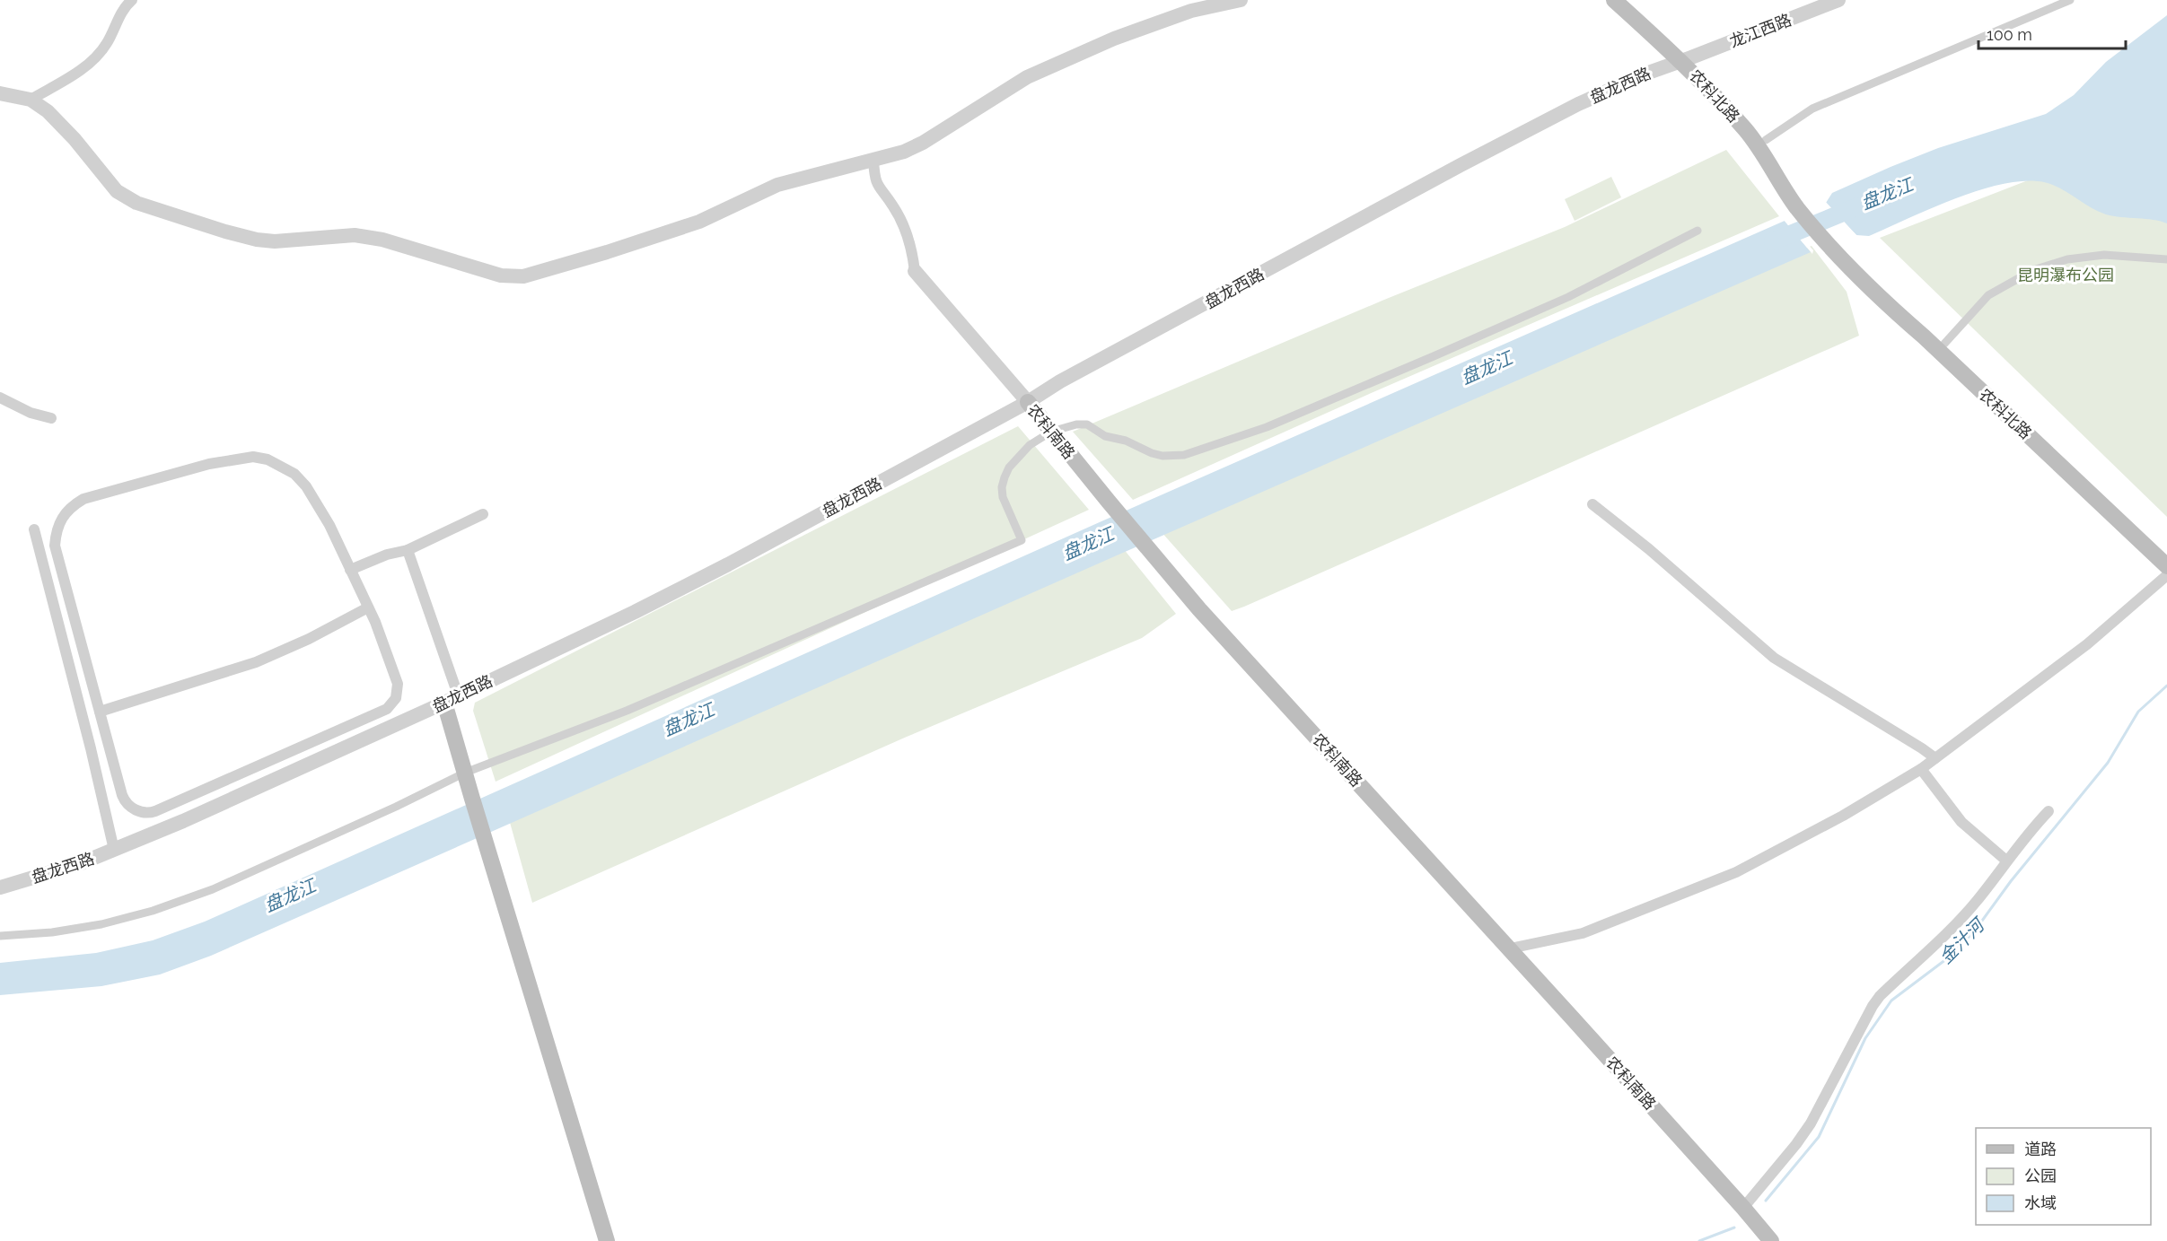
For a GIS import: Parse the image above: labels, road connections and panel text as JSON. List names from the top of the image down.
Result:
{
  "streets": {
    "main road": ["农科北路", "农科南路"],
    "street": ["龙江西路", "盘龙西路"]
  },
  "crossings": [
    ["龙江西路", "盘龙西路"],
    ["龙江西路", "农科北路"],
    ["盘龙西路", "农科北路"],
    ["盘龙西路", "农科南路"]
  ],
  "water": ["盘龙江", "金汁河"],
  "parks": ["昆明瀑布公园"],
  "legend": ["道路", "公园", "水域"],
  "scale_bar": "100 m"
}
